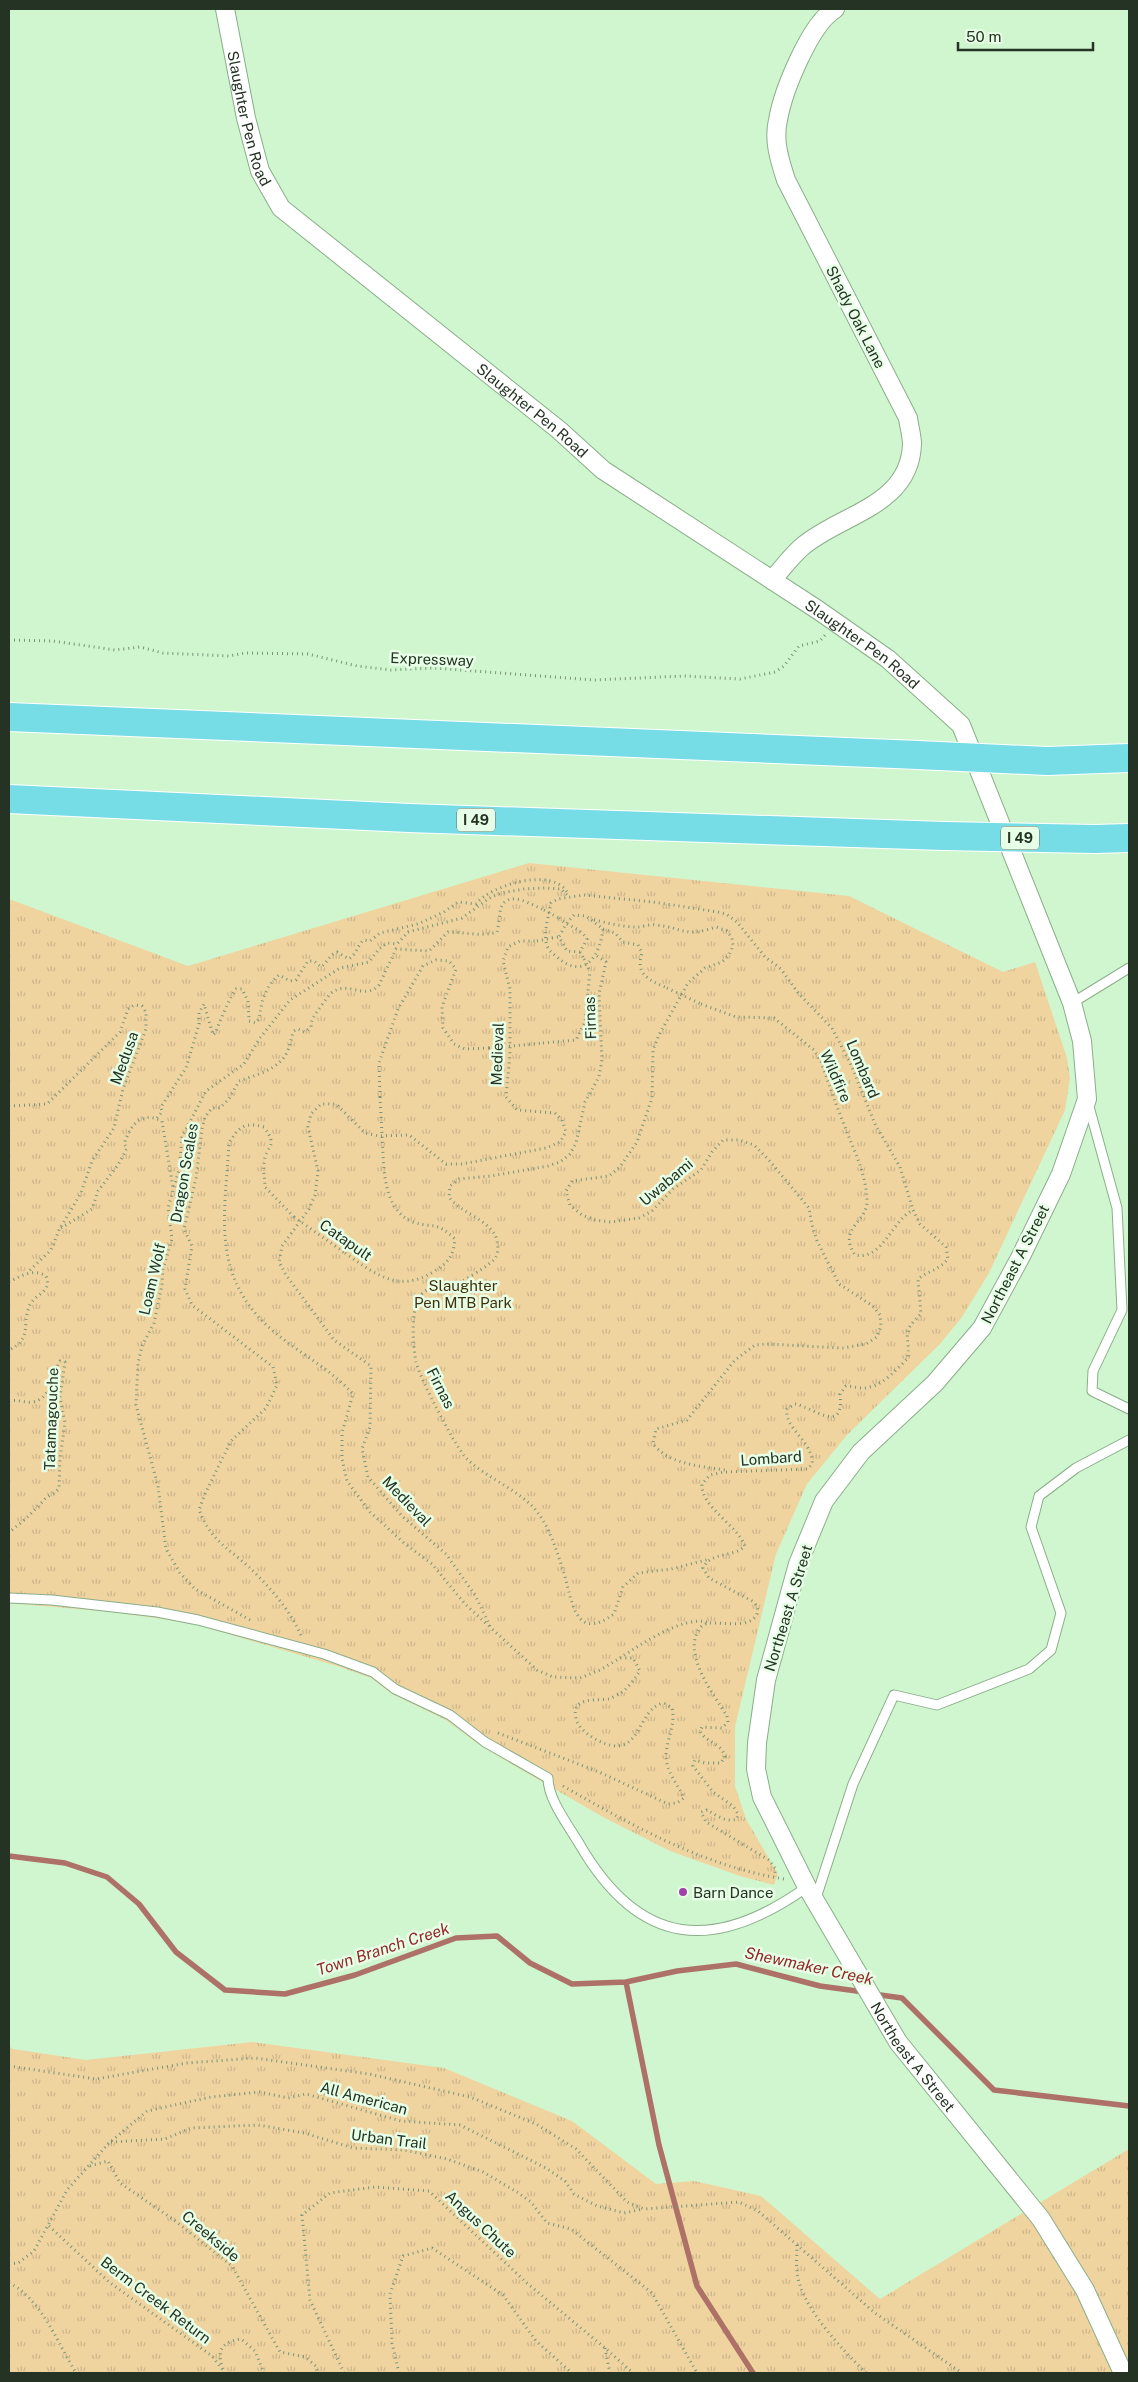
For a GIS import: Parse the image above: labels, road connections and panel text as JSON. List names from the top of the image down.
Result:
{
  "streets": {
    "highway": ["I 49"],
    "street": ["Slaughter Pen Road", "Shady Oak Lane", "Northeast A Street"],
    "path": [
      "Expressway",
      "Firnas",
      "Medieval",
      "Medusa",
      "Lombard",
      "Wildfire",
      "Dragon Scales",
      "Uwabami",
      "Catapult",
      "Loam Wolf",
      "Tatamagouche",
      "All American",
      "Urban Trail",
      "Angus Chute",
      "Creekside",
      "Berm Creek Return"
    ]
  },
  "crossings": [
    ["Slaughter Pen Road", "Shady Oak Lane"],
    ["Slaughter Pen Road", "Expressway"],
    ["Slaughter Pen Road", "Northeast A Street"],
    ["Firnas", "Lombard"],
    ["Medieval", "Dragon Scales"],
    ["Medieval", "Catapult"],
    ["Lombard", "Wildfire"],
    ["Lombard", "Uwabami"],
    ["Lombard", "Loam Wolf"],
    ["Wildfire", "Uwabami"],
    ["Dragon Scales", "Catapult"],
    ["All American", "Urban Trail"],
    ["All American", "Creekside"],
    ["All American", "Berm Creek Return"]
  ],
  "water": ["Town Branch Creek", "Shewmaker Creek"],
  "parks": ["Slaughter Pen MTB Park"],
  "places": ["Barn Dance"],
  "scale_bar": "50 m"
}
